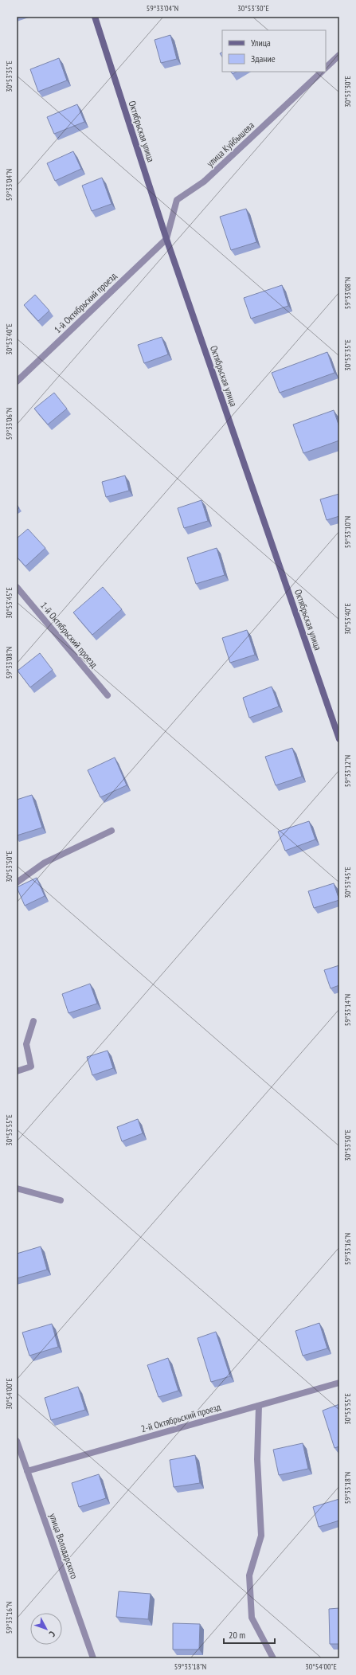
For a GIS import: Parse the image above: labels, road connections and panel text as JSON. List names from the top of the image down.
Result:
{
  "streets": {
    "street": [
      "Октябрьская улица",
      "улица Куйбышева",
      "1-й Октябрьский проезд",
      "2-й Октябрьский проезд",
      "улица Володарского"
    ]
  },
  "crossings": [
    ["Октябрьская улица", "улица Куйбышева"],
    ["Октябрьская улица", "1-й Октябрьский проезд"],
    ["улица Куйбышева", "1-й Октябрьский проезд"],
    ["2-й Октябрьский проезд", "улица Володарского"]
  ],
  "legend": ["Улица", "Здание"],
  "scale_bar": "20 m",
  "north": "bottom right",
  "coordinates": [
    "59°33'04\"N",
    "30°53'30\"E",
    "30°53'35\"E",
    "59°33'08\"N",
    "30°53'40\"E",
    "59°33'06\"N",
    "59°33'10\"N",
    "30°53'45\"E",
    "59°33'12\"N",
    "30°53'50\"E",
    "59°33'14\"N",
    "30°53'55\"E",
    "59°33'16\"N",
    "30°54'00\"E",
    "59°33'18\"N"
  ]
}
